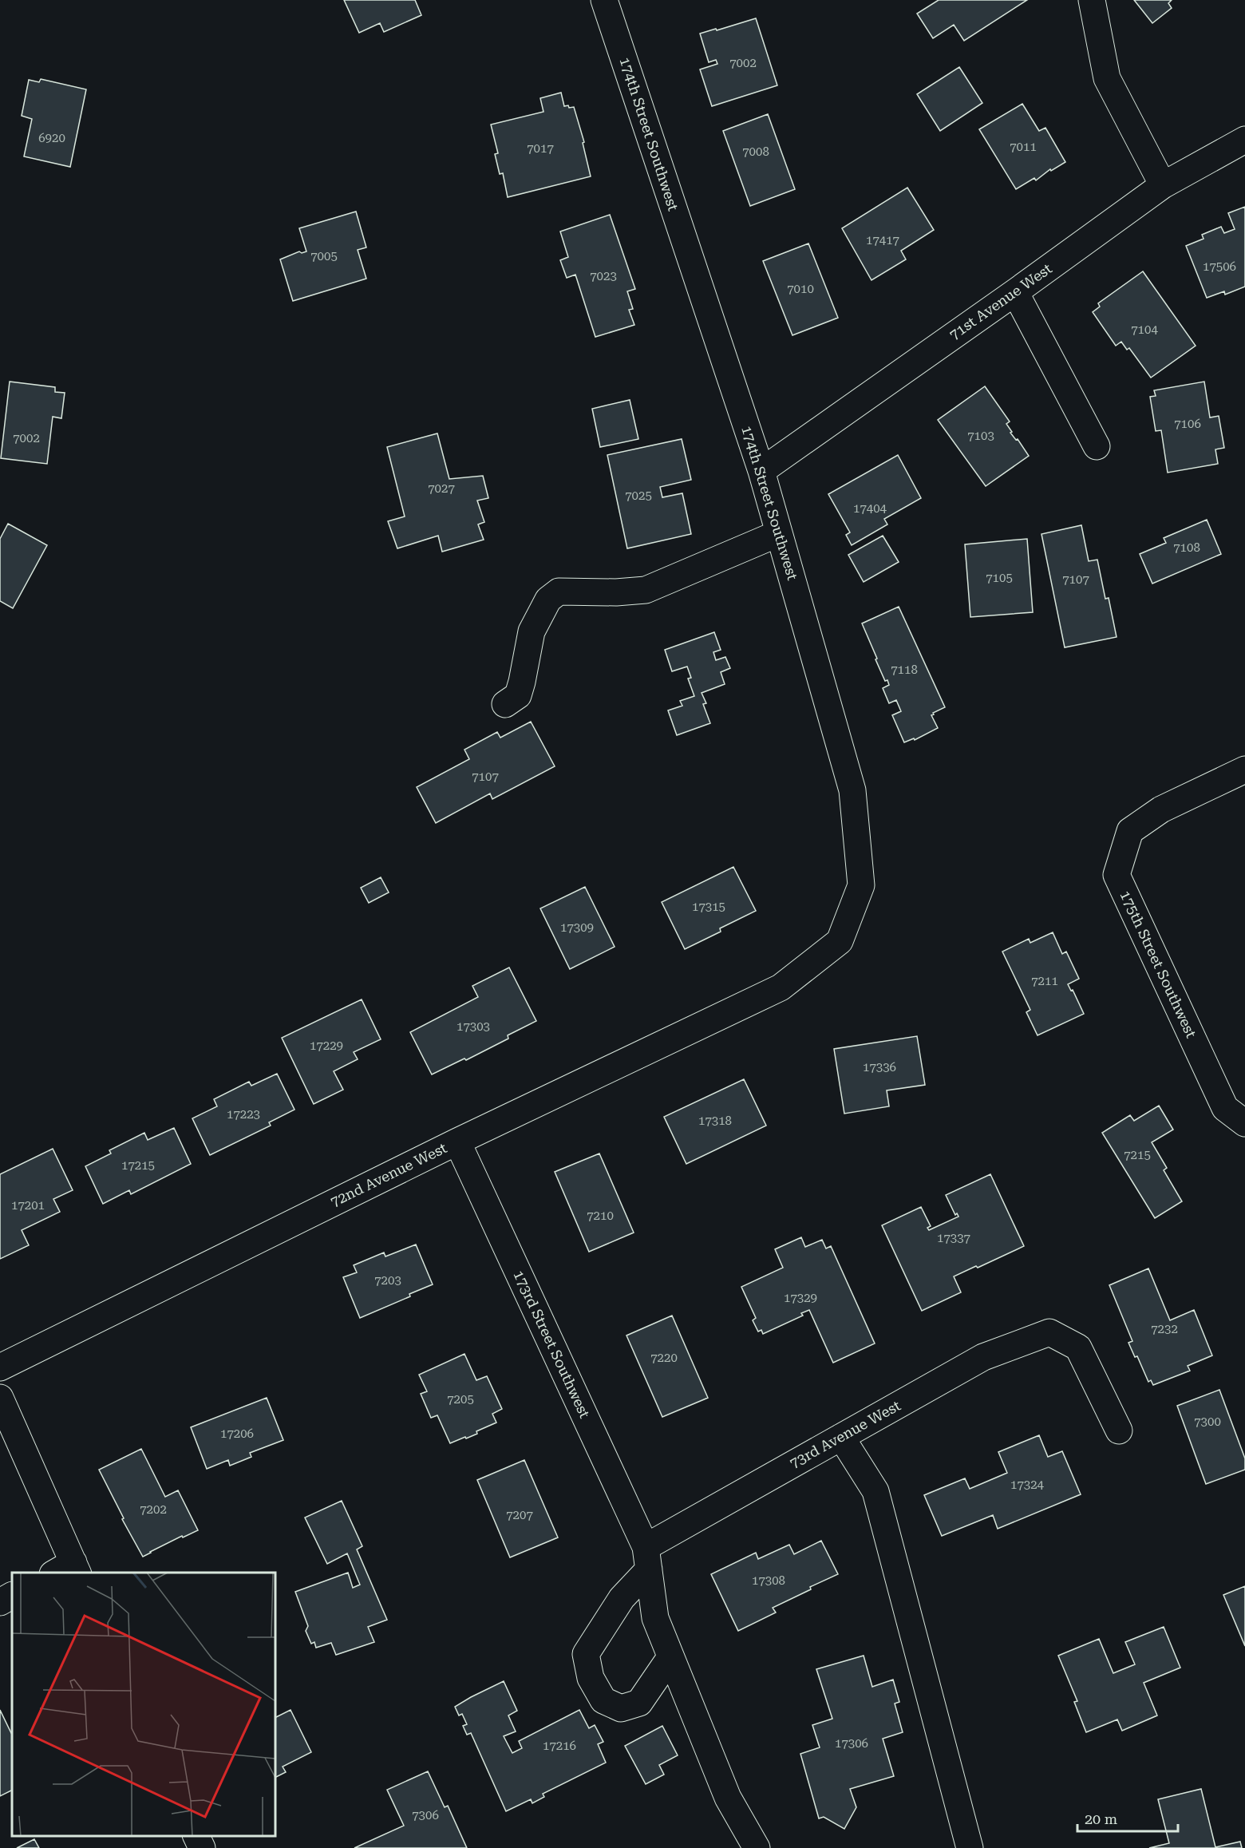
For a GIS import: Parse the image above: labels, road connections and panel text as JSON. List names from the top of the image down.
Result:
{
  "streets": {
    "street": [
      "174th Street Southwest",
      "71st Avenue West",
      "175th Street Southwest",
      "72nd Avenue West",
      "173rd Street Southwest",
      "73rd Avenue West"
    ]
  },
  "crossings": [
    ["174th Street Southwest", "71st Avenue West"],
    ["174th Street Southwest", "72nd Avenue West"],
    ["72nd Avenue West", "173rd Street Southwest"],
    ["173rd Street Southwest", "73rd Avenue West"]
  ],
  "house_numbers": [
    "7002",
    "6920",
    "7011",
    "7017",
    "7008",
    "17417",
    "7005",
    "17506",
    "7023",
    "7010",
    "7104",
    "7106",
    "7103",
    "7002",
    "7027",
    "7025",
    "17404",
    "7108",
    "7105",
    "7107",
    "7118",
    "7107",
    "17315",
    "17309",
    "7211",
    "17303",
    "17229",
    "17336",
    "17223",
    "17318",
    "7215",
    "17215",
    "17201",
    "7210",
    "17337",
    "7203",
    "17329",
    "7232",
    "7220",
    "7205",
    "7300",
    "17206",
    "17324",
    "7202",
    "7207",
    "17308",
    "17306",
    "17216",
    "7306"
  ],
  "scale_bar": "20 m"
}
